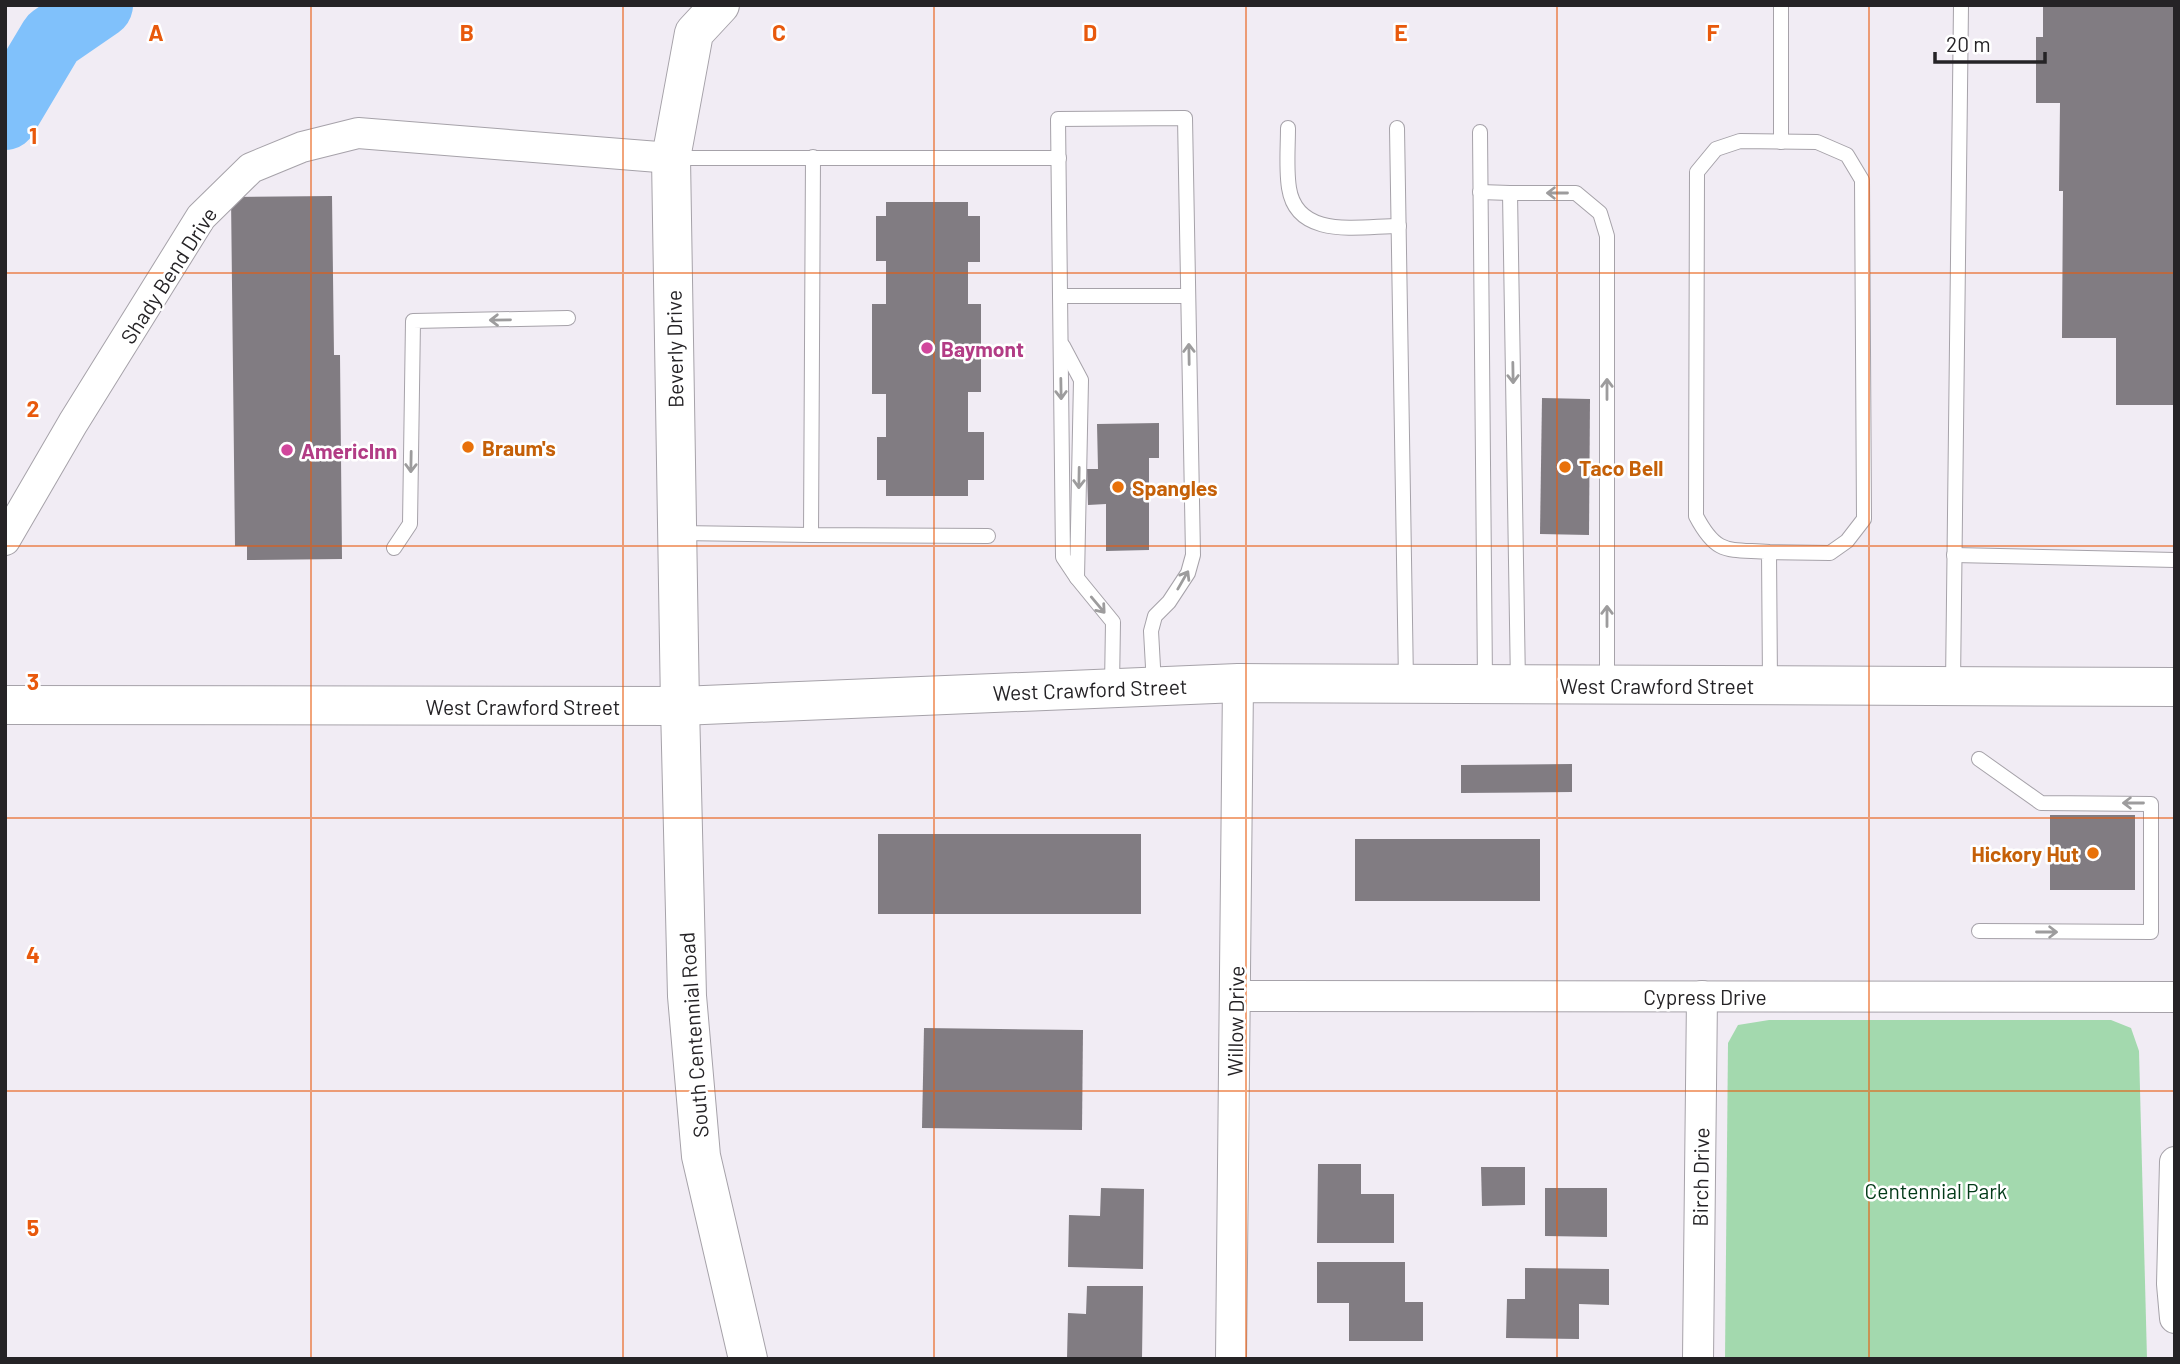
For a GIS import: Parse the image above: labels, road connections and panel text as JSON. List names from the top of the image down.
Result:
{
  "streets": {
    "main road": ["Beverly Drive", "West Crawford Street", "South Centennial Road"],
    "street": [
      "Shady Bend Drive",
      "Cypress Drive",
      "Willow Drive",
      "Birch Drive"
    ]
  },
  "crossings": [
    ["Shady Bend Drive", "Beverly Drive"],
    ["Beverly Drive", "West Crawford Street"],
    ["Beverly Drive", "South Centennial Road"],
    ["West Crawford Street", "Willow Drive"],
    ["West Crawford Street", "South Centennial Road"],
    ["Cypress Drive", "Willow Drive"],
    ["Cypress Drive", "Birch Drive"]
  ],
  "parks": ["Centennial Park"],
  "places": [
    "Baymont",
    "Braum's",
    "AmericInn",
    "Taco Bell",
    "Spangles",
    "Hickory Hut"
  ],
  "scale_bar": "20 m",
  "grid": {
    "columns": [
      "A",
      "B",
      "C",
      "D",
      "E",
      "F"
    ],
    "rows": [
      "1",
      "2",
      "3",
      "4",
      "5"
    ]
  }
}
